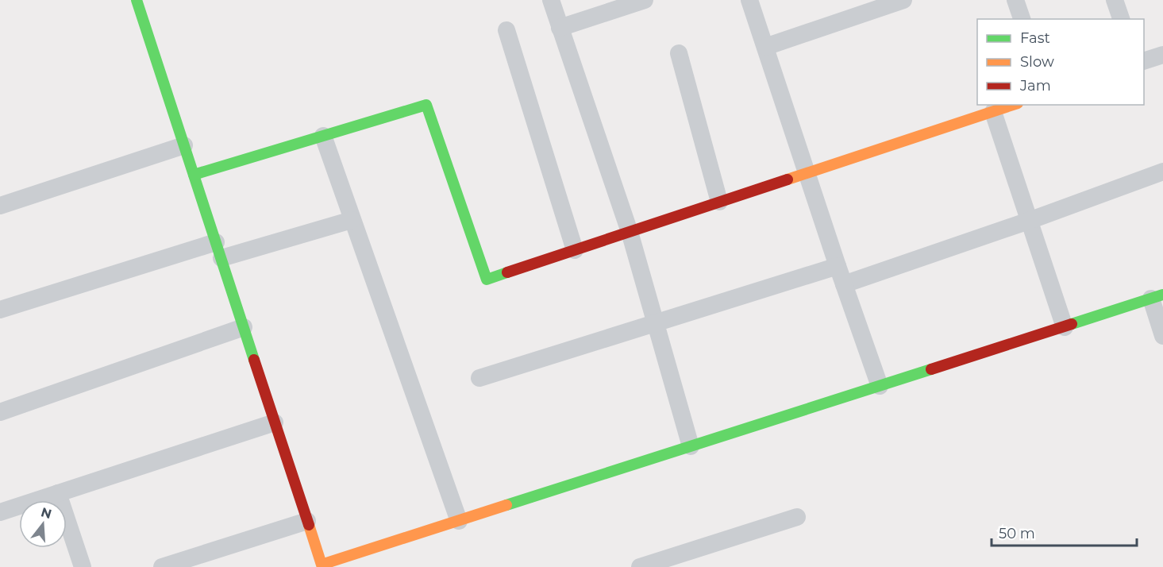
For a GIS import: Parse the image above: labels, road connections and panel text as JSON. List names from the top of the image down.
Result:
{
  "legend": ["Fast", "Slow", "Jam"],
  "scale_bar": "50 m",
  "north": "top"
}
